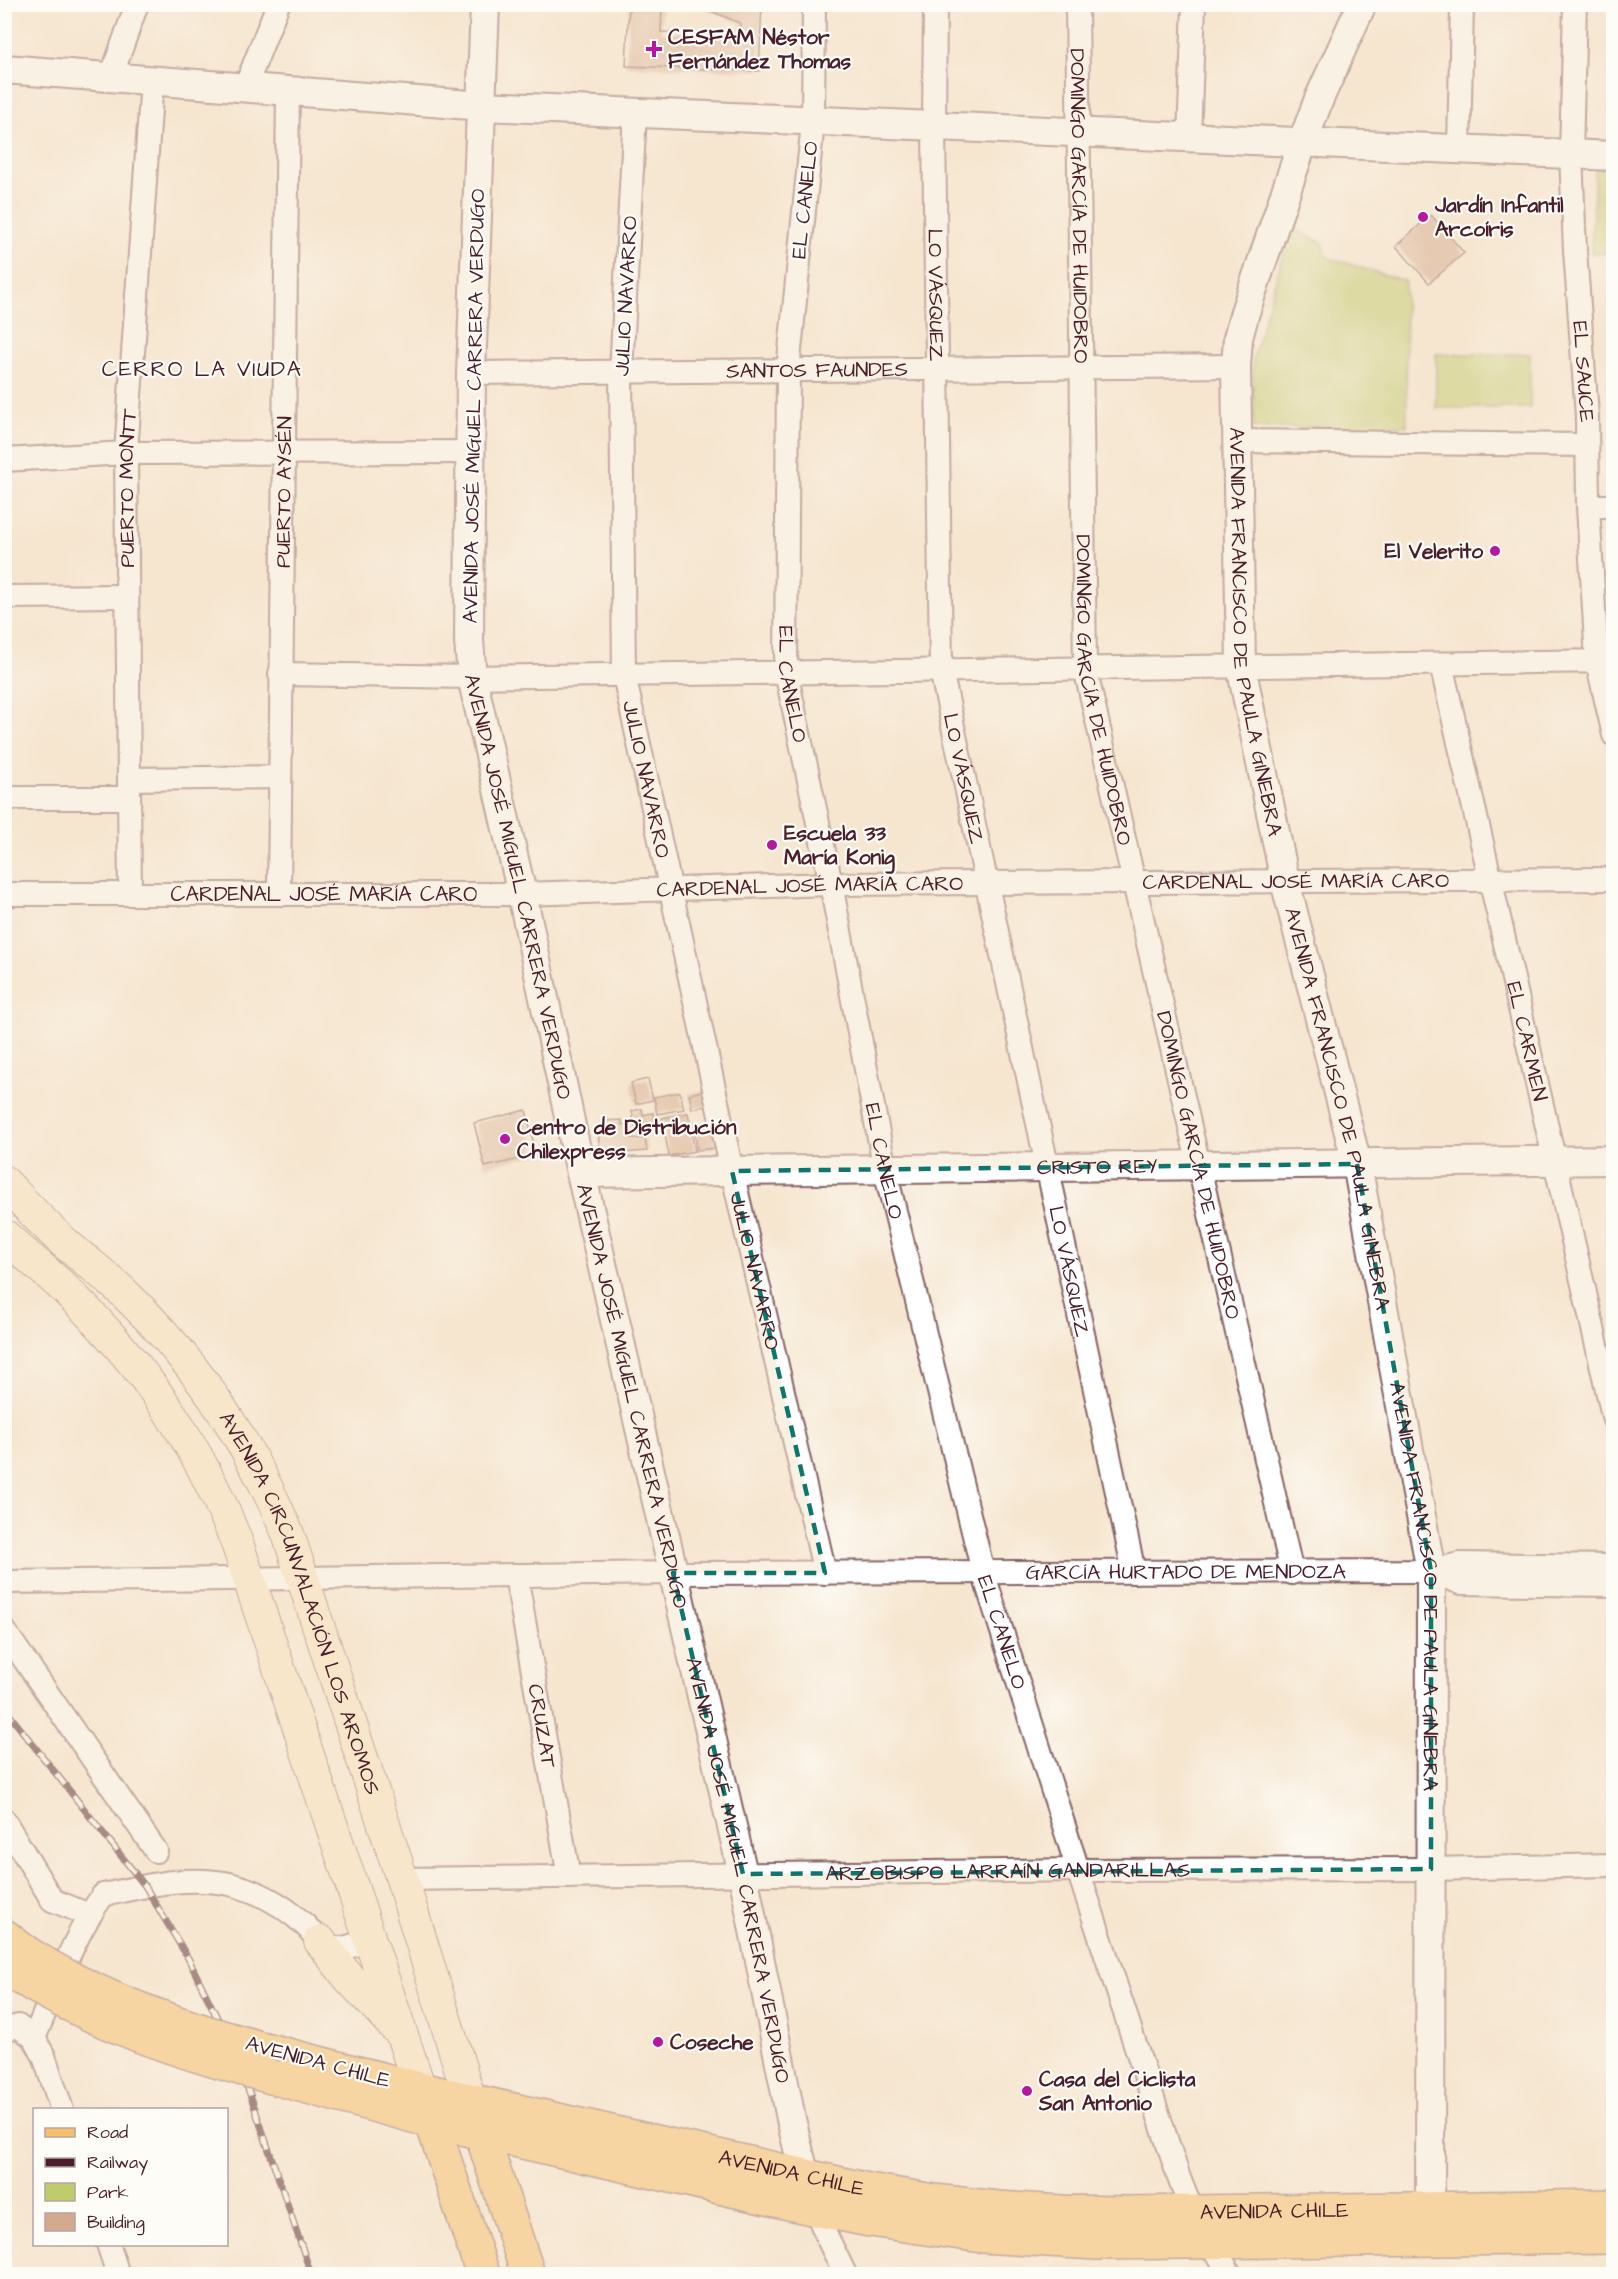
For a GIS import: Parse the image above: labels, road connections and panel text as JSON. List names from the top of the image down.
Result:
{
  "streets": {
    "main road": ["AVENIDA CIRCUNVALACIÓN LOS AROMOS", "AVENIDA CHILE"],
    "street": [
      "EL CANELO",
      "DOMINGO GARCÍA DE HUIDOBRO",
      "LO VÁSQUEZ",
      "JULIO NAVARRO",
      "SANTOS FAUNDES",
      "EL SAUCE",
      "AVENIDA JOSÉ MIGUEL CARRERA VERDUGO",
      "PUERTO MONTT",
      "PUERTO AYSÉN",
      "AVENIDA FRANCISCO DE PAULA GINEBRA",
      "CARDENAL JOSÉ MARÍA CARO",
      "EL CARMEN",
      "CRISTO REY",
      "GARCÍA HURTADO DE MENDOZA",
      "CRUZAT",
      "ARZOBISPO LARRAÍN GANDARILLAS"
    ]
  },
  "crossings": [
    ["EL CANELO", "SANTOS FAUNDES"],
    ["EL CANELO", "CARDENAL JOSÉ MARÍA CARO"],
    ["EL CANELO", "CRISTO REY"],
    ["EL CANELO", "GARCÍA HURTADO DE MENDOZA"],
    ["EL CANELO", "ARZOBISPO LARRAÍN GANDARILLAS"],
    ["EL CANELO", "AVENIDA CHILE"],
    ["DOMINGO GARCÍA DE HUIDOBRO", "SANTOS FAUNDES"],
    ["DOMINGO GARCÍA DE HUIDOBRO", "CARDENAL JOSÉ MARÍA CARO"],
    ["DOMINGO GARCÍA DE HUIDOBRO", "CRISTO REY"],
    ["DOMINGO GARCÍA DE HUIDOBRO", "GARCÍA HURTADO DE MENDOZA"],
    ["LO VÁSQUEZ", "SANTOS FAUNDES"],
    ["LO VÁSQUEZ", "CARDENAL JOSÉ MARÍA CARO"],
    ["LO VÁSQUEZ", "CRISTO REY"],
    ["LO VÁSQUEZ", "GARCÍA HURTADO DE MENDOZA"],
    ["JULIO NAVARRO", "SANTOS FAUNDES"],
    ["JULIO NAVARRO", "CARDENAL JOSÉ MARÍA CARO"],
    ["JULIO NAVARRO", "CRISTO REY"],
    ["JULIO NAVARRO", "GARCÍA HURTADO DE MENDOZA"],
    ["SANTOS FAUNDES", "AVENIDA JOSÉ MIGUEL CARRERA VERDUGO"],
    ["SANTOS FAUNDES", "AVENIDA FRANCISCO DE PAULA GINEBRA"],
    ["AVENIDA JOSÉ MIGUEL CARRERA VERDUGO", "CARDENAL JOSÉ MARÍA CARO"],
    ["AVENIDA JOSÉ MIGUEL CARRERA VERDUGO", "CRISTO REY"],
    ["AVENIDA JOSÉ MIGUEL CARRERA VERDUGO", "GARCÍA HURTADO DE MENDOZA"],
    ["AVENIDA JOSÉ MIGUEL CARRERA VERDUGO", "ARZOBISPO LARRAÍN GANDARILLAS"],
    ["AVENIDA JOSÉ MIGUEL CARRERA VERDUGO", "AVENIDA CHILE"],
    ["PUERTO MONTT", "CARDENAL JOSÉ MARÍA CARO"],
    ["PUERTO AYSÉN", "CARDENAL JOSÉ MARÍA CARO"],
    ["AVENIDA FRANCISCO DE PAULA GINEBRA", "CARDENAL JOSÉ MARÍA CARO"],
    ["AVENIDA FRANCISCO DE PAULA GINEBRA", "CRISTO REY"],
    ["AVENIDA FRANCISCO DE PAULA GINEBRA", "GARCÍA HURTADO DE MENDOZA"],
    ["AVENIDA FRANCISCO DE PAULA GINEBRA", "ARZOBISPO LARRAÍN GANDARILLAS"],
    ["AVENIDA FRANCISCO DE PAULA GINEBRA", "AVENIDA CHILE"],
    ["CARDENAL JOSÉ MARÍA CARO", "EL CARMEN"],
    ["EL CARMEN", "CRISTO REY"],
    ["GARCÍA HURTADO DE MENDOZA", "AVENIDA CIRCUNVALACIÓN LOS AROMOS"],
    ["GARCÍA HURTADO DE MENDOZA", "CRUZAT"],
    ["AVENIDA CIRCUNVALACIÓN LOS AROMOS", "ARZOBISPO LARRAÍN GANDARILLAS"],
    ["AVENIDA CIRCUNVALACIÓN LOS AROMOS", "AVENIDA CHILE"],
    ["CRUZAT", "ARZOBISPO LARRAÍN GANDARILLAS"]
  ],
  "districts": ["CERRO LA VIUDA"],
  "places": {
    "health": ["CESFAM Néstor Fernández Thomas"],
    "other": [
      "Jardín Infantil Arcoíris",
      "El Velerito",
      "Escuela 33 María Konig",
      "Centro de Distribución Chilexpress",
      "Coseche",
      "Casa del Ciclista San Antonio"
    ]
  },
  "legend": [
    "Road",
    "Railway",
    "Park",
    "Building"
  ]
}
